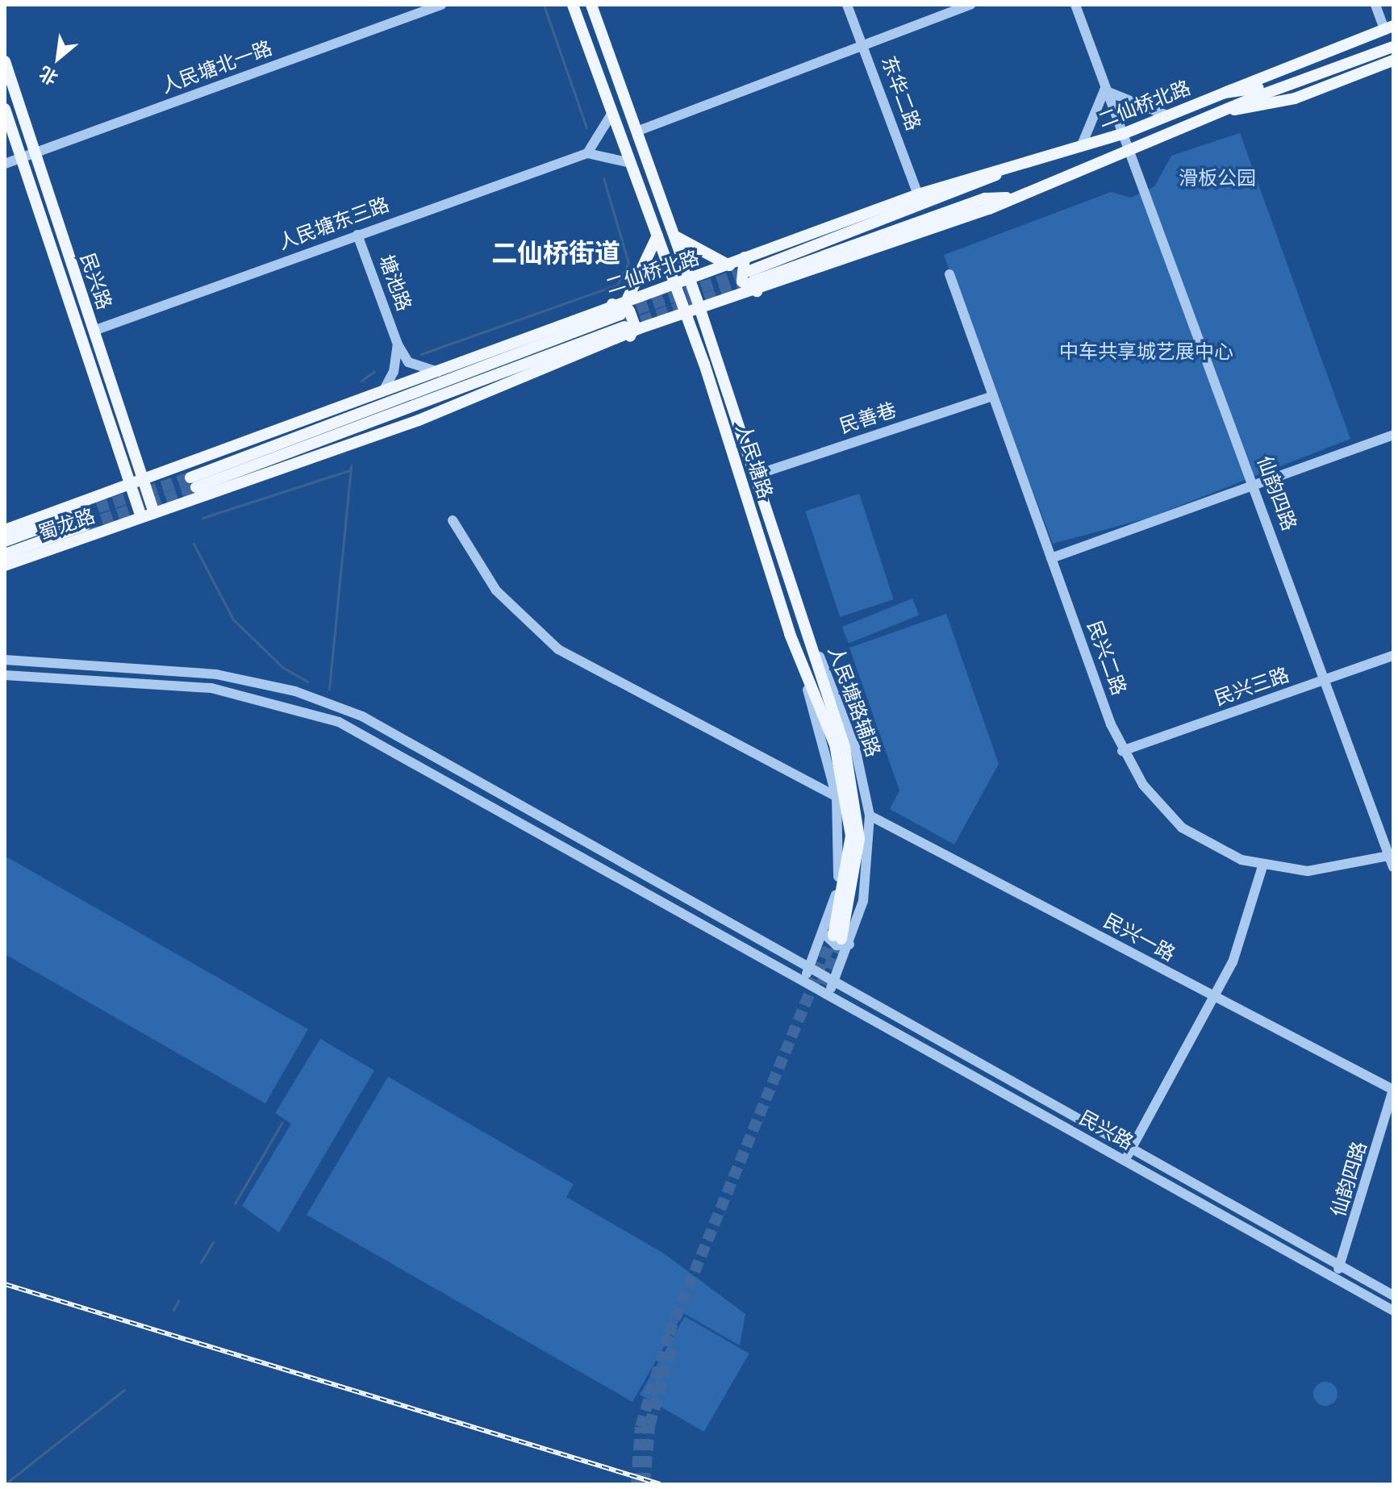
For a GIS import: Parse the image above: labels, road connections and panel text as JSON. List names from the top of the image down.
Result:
{
  "streets": {
    "main road": [
      "二仙桥北路",
      "民兴路",
      "人民塘路",
      "蜀龙路"
    ],
    "street": [
      "人民塘北一路",
      "东华二路",
      "人民塘东三路",
      "塘池路",
      "民善巷",
      "仙韵四路",
      "民兴二路",
      "民兴三路",
      "人民塘路辅路",
      "民兴一路"
    ]
  },
  "crossings": [
    ["人民塘北一路", "民兴路"],
    ["东华二路", "二仙桥北路"],
    ["二仙桥北路", "民兴路"],
    ["二仙桥北路", "人民塘路"],
    ["二仙桥北路", "仙韵四路"],
    ["二仙桥北路", "蜀龙路"],
    ["人民塘东三路", "民兴路"],
    ["人民塘东三路", "塘池路"],
    ["民兴路", "仙韵四路"],
    ["民兴路", "蜀龙路"],
    ["民兴路", "人民塘路辅路"],
    ["民善巷", "人民塘路"],
    ["民善巷", "民兴二路"],
    ["人民塘路", "人民塘路辅路"],
    ["仙韵四路", "民兴二路"],
    ["仙韵四路", "民兴三路"],
    ["仙韵四路", "民兴一路"],
    ["民兴二路", "民兴三路"],
    ["人民塘路辅路", "民兴一路"]
  ],
  "districts": ["二仙桥街道"],
  "parks": ["滑板公园", "中车共享城艺展中心"],
  "north": "bottom left"
}
